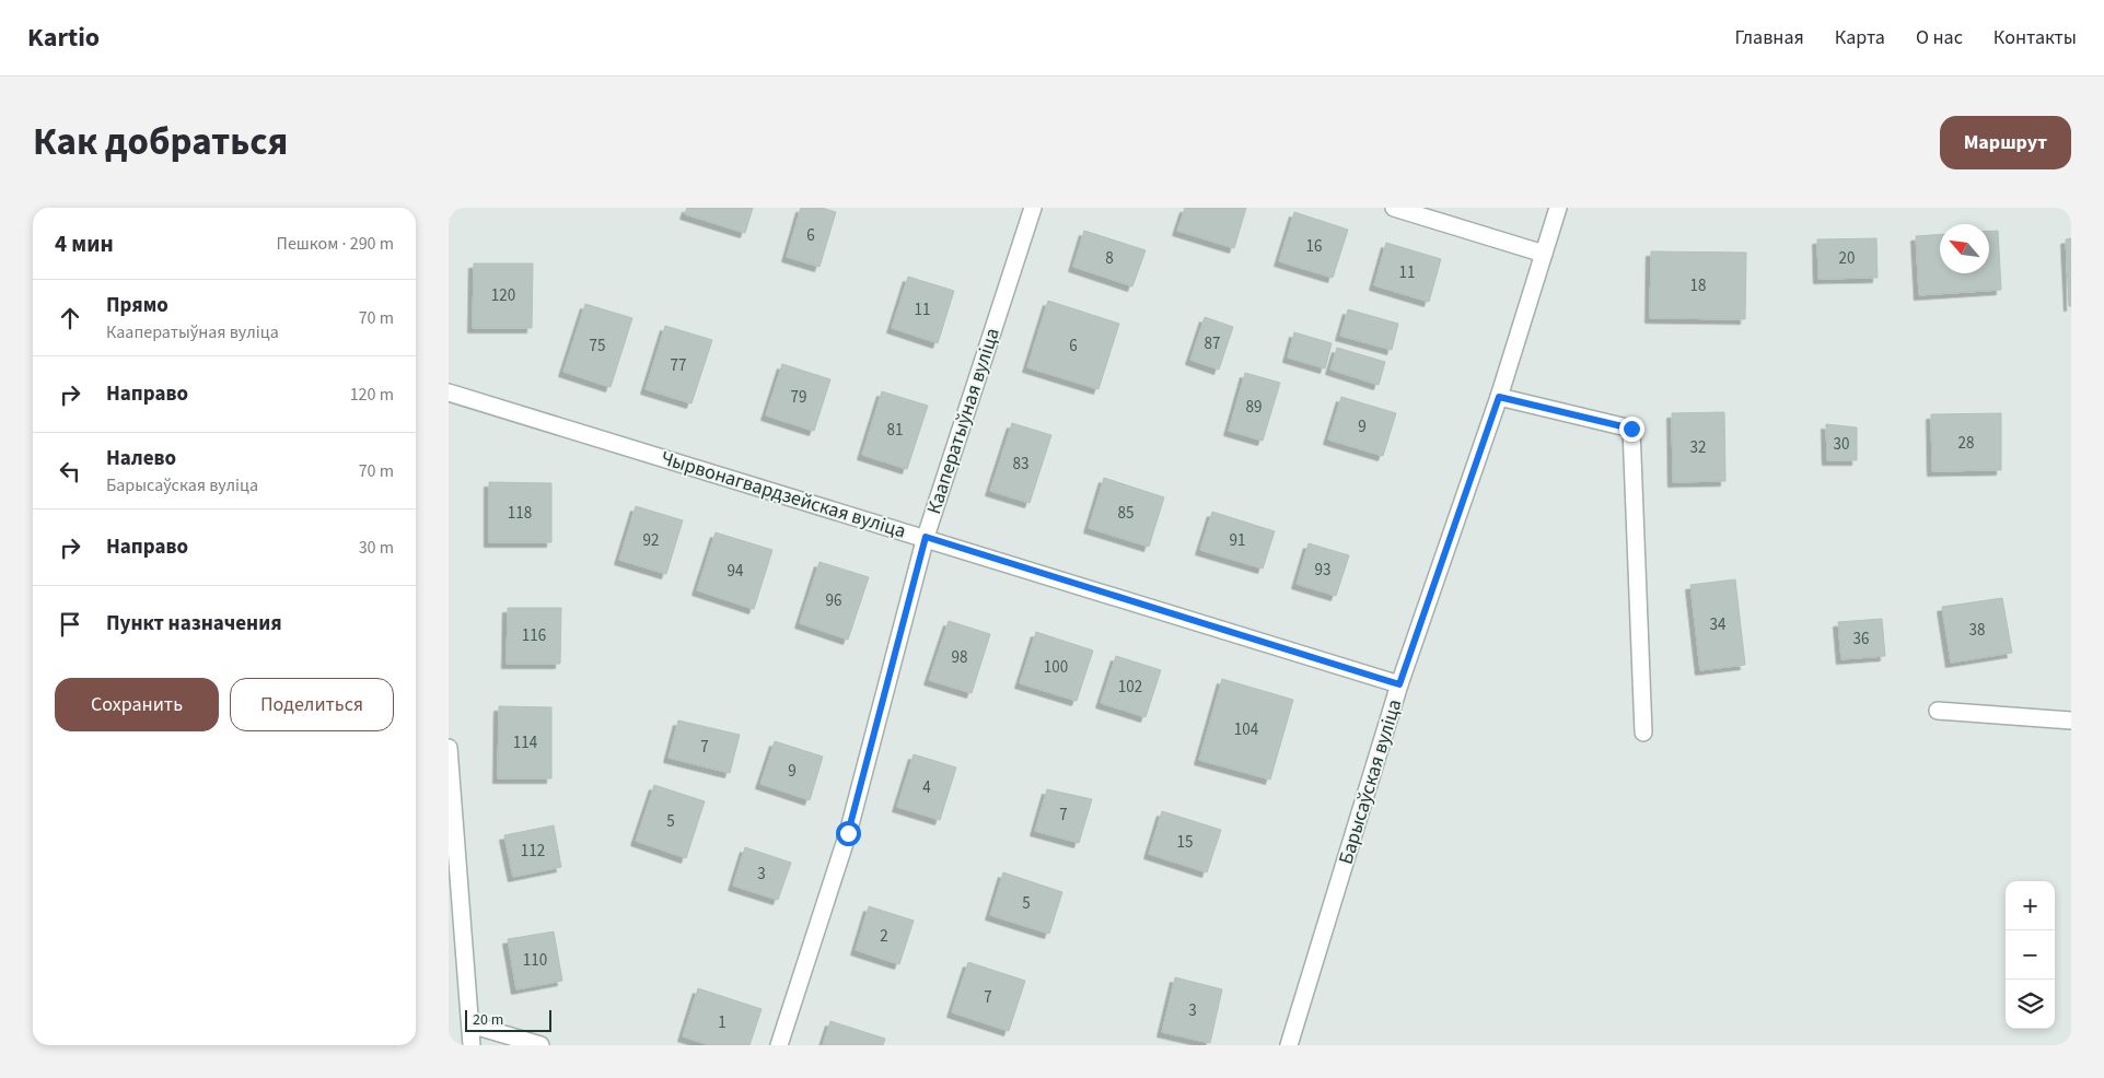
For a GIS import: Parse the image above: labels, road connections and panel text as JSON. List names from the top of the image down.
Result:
{
  "streets": {
    "street": ["Кааператыўная вуліца", "Чырвонагвардзейская вуліца", "Барысаўская вуліца"]
  },
  "crossings": [
    ["Кааператыўная вуліца", "Чырвонагвардзейская вуліца"],
    ["Чырвонагвардзейская вуліца", "Барысаўская вуліца"]
  ],
  "house_numbers": [
    "6",
    "16",
    "8",
    "20",
    "11",
    "18",
    "120",
    "11",
    "87",
    "75",
    "6",
    "77",
    "79",
    "89",
    "9",
    "81",
    "28",
    "30",
    "32",
    "83",
    "118",
    "85",
    "92",
    "91",
    "93",
    "94",
    "96",
    "34",
    "38",
    "116",
    "36",
    "98",
    "100",
    "102",
    "104",
    "114",
    "7",
    "9",
    "4",
    "7",
    "5",
    "15",
    "112",
    "3",
    "5",
    "2",
    "110",
    "7",
    "3",
    "1"
  ],
  "scale_bar": "20 m",
  "north": "top left",
  "page": {
    "header": "Kartio",
    "nav": [
      "Главная",
      "Карта",
      "О нас",
      "Контакты"
    ],
    "title": "Как добраться",
    "buttons": [
      "Маршрут",
      ["Сохранить", "Поделиться"]
    ],
    "heading": ["4 мин", "Пешком · 290 m"],
    "list": [
      ["Прямо", "Кааператыўная вуліца", "70 m"],
      ["Направо", "120 m"],
      ["Налево", "Барысаўская вуліца", "70 m"],
      ["Направо", "30 m"],
      "Пункт назначения"
    ],
    "map_buttons": ["+", "−"],
    "scale": "20 m"
  }
}
